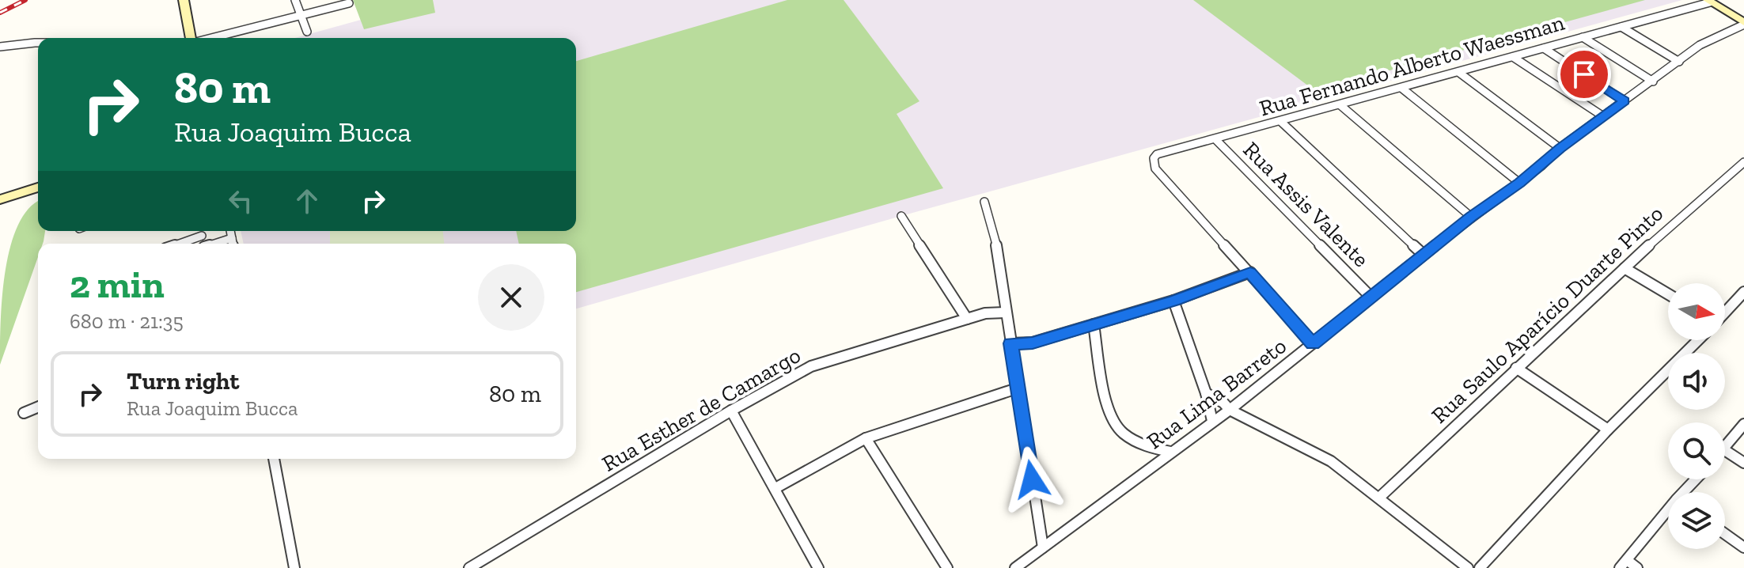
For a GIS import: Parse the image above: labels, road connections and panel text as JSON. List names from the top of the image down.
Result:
{
  "streets": {
    "street": [
      "Rua Fernando Alberto Waessman",
      "Rua Assis Valente",
      "Rua Saulo Aparício Duarte Pinto",
      "Rua Lima Barreto",
      "Rua Esther de Camargo"
    ]
  },
  "crossings": [
    ["Rua Fernando Alberto Waessman", "Rua Assis Valente"],
    ["Rua Assis Valente", "Rua Lima Barreto"]
  ],
  "north": "right",
  "page": {
    "turn": ["80 m", "Rua Joaquim Bucca"],
    "heading": ["2 min", "680 m · 21:35"],
    "list": [
      {
        "name": "Turn right",
        "note": "Rua Joaquim Bucca",
        "value": "80 m"
      }
    ]
  }
}
